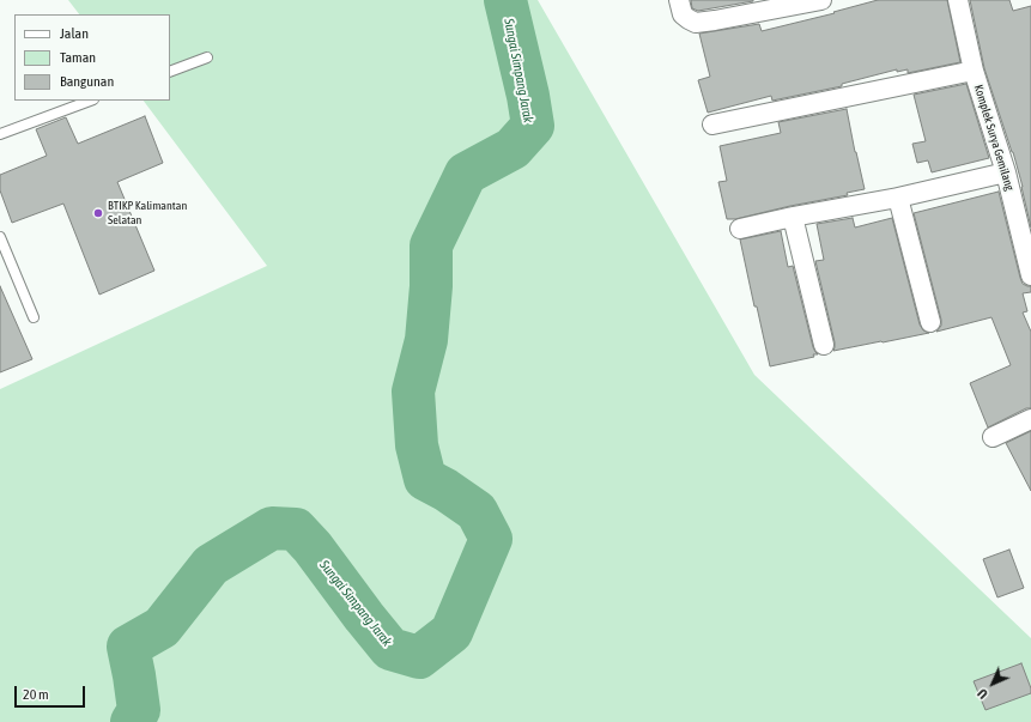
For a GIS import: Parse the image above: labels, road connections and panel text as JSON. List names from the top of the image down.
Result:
{
  "streets": {
    "street": ["Komplek Surya Gemilang"]
  },
  "water": ["Sungai Simpang Jarak"],
  "places": ["BTIKP Kalimantan Selatan"],
  "legend": ["Jalan", "Taman", "Bangunan"],
  "scale_bar": "20 m",
  "north": "bottom left"
}
